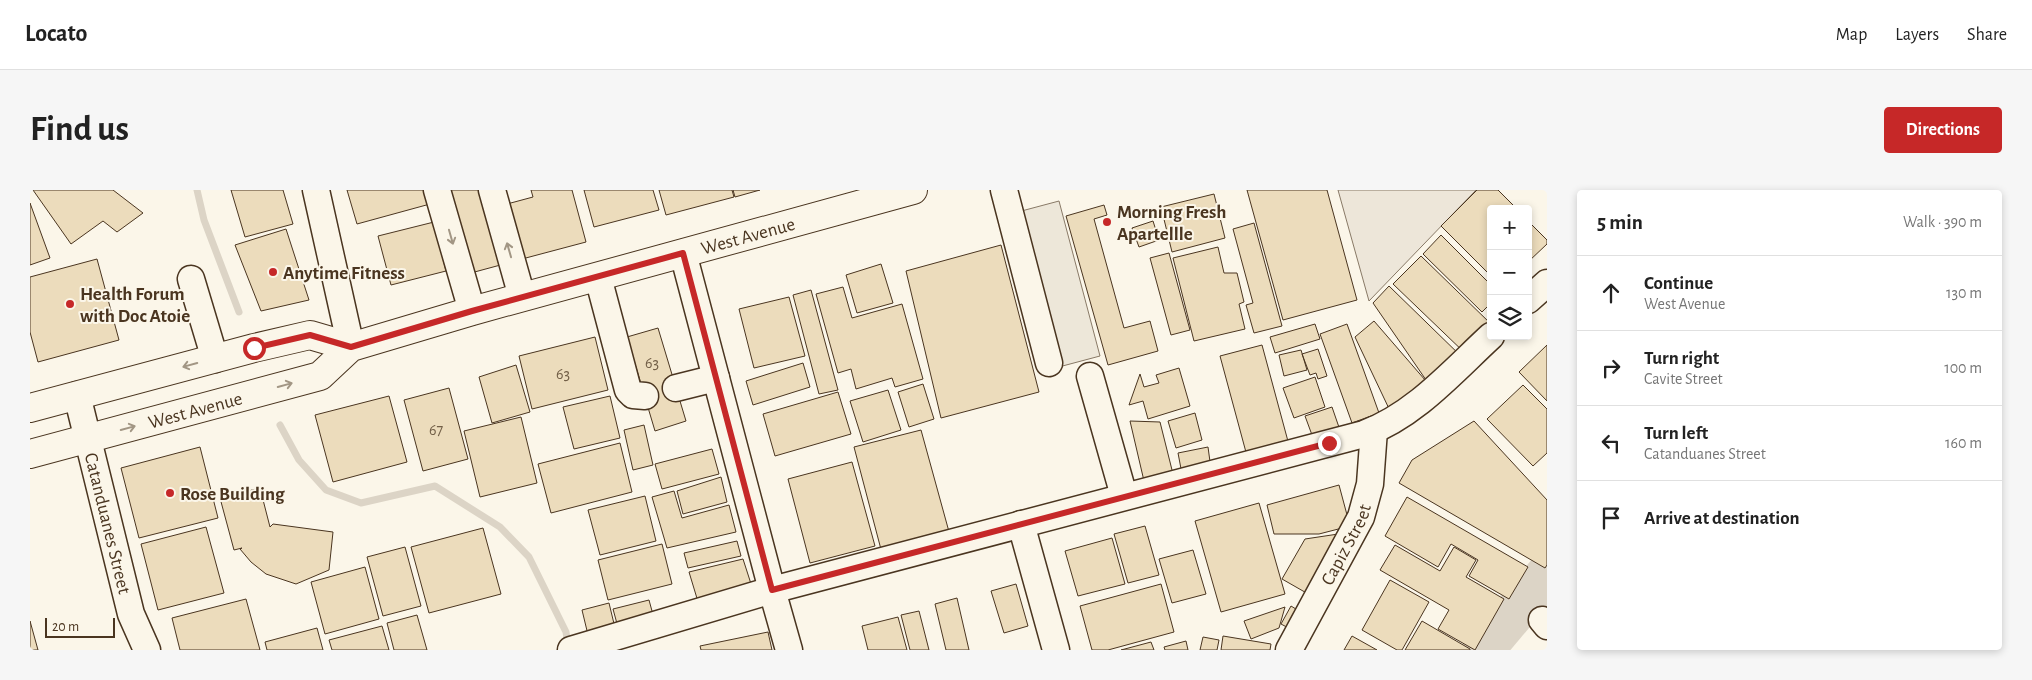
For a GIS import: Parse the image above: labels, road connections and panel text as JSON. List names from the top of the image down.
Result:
{
  "streets": {
    "main road": ["West Avenue"],
    "street": ["Catanduanes Street", "Capiz Street"]
  },
  "crossings": [
    ["West Avenue", "Catanduanes Street"]
  ],
  "places": [
    "Morning Fresh Apartellle",
    "Anytime Fitness",
    "Health Forum with Doc Atoie",
    "Rose Building"
  ],
  "house_numbers": ["63", "63", "67"],
  "scale_bar": "20 m",
  "page": {
    "header": "Locato",
    "nav": ["Map", "Layers", "Share"],
    "buttons": "Directions",
    "title": "Find us",
    "heading": ["5 min", "Walk · 390 m"],
    "map_buttons": ["+", "−"],
    "list": [
      ["Continue", "West Avenue", "130 m"],
      ["Turn right", "Cavite Street", "100 m"],
      ["Turn left", "Catanduanes Street", "160 m"],
      "Arrive at destination"
    ],
    "scale": "20 m"
  }
}
